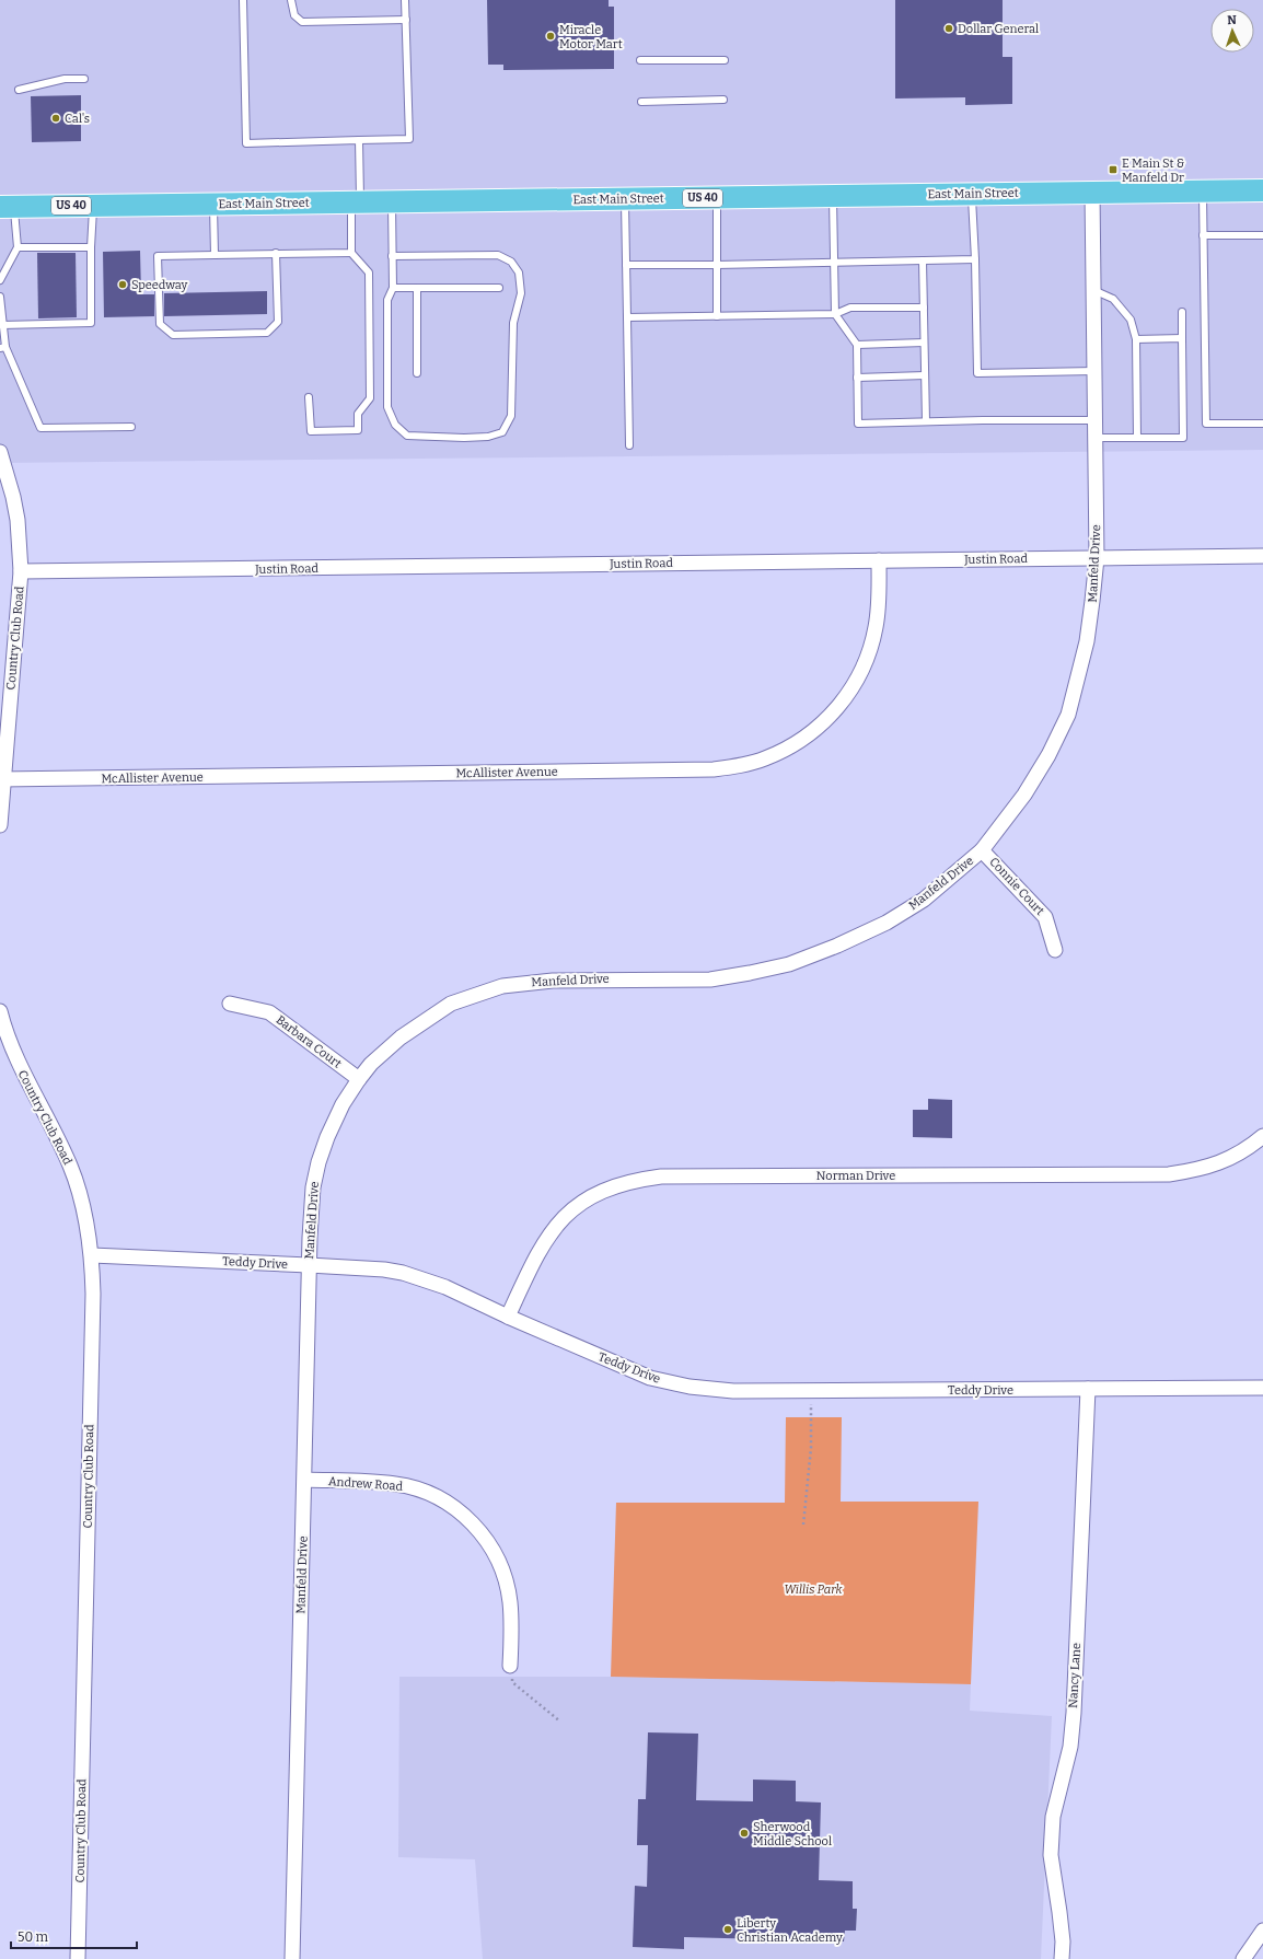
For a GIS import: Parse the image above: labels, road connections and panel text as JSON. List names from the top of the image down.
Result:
{
  "streets": {
    "main road": ["East Main Street", "US 40"],
    "street": [
      "Justin Road",
      "Manfeld Drive",
      "Country Club Road",
      "McAllister Avenue",
      "Connie Court",
      "Barbara Court",
      "Norman Drive",
      "Teddy Drive",
      "Andrew Road",
      "Nancy Lane"
    ]
  },
  "crossings": [
    ["East Main Street", "Manfeld Drive"],
    ["Justin Road", "Manfeld Drive"],
    ["Justin Road", "Country Club Road"],
    ["Justin Road", "McAllister Avenue"],
    ["Manfeld Drive", "Connie Court"],
    ["Manfeld Drive", "Barbara Court"],
    ["Manfeld Drive", "Teddy Drive"],
    ["Manfeld Drive", "Andrew Road"],
    ["Country Club Road", "McAllister Avenue"],
    ["Country Club Road", "Teddy Drive"],
    ["Norman Drive", "Teddy Drive"],
    ["Teddy Drive", "Nancy Lane"]
  ],
  "parks": ["Willis Park"],
  "places": {
    "other": [
      "Dollar General",
      "Miracle Motor Mart",
      "Cal's",
      "Speedway",
      "Sherwood Middle School",
      "Liberty Christian Academy"
    ],
    "transit": ["E Main St & Manfeld Dr"]
  },
  "scale_bar": "50 m",
  "north": "top"
}
